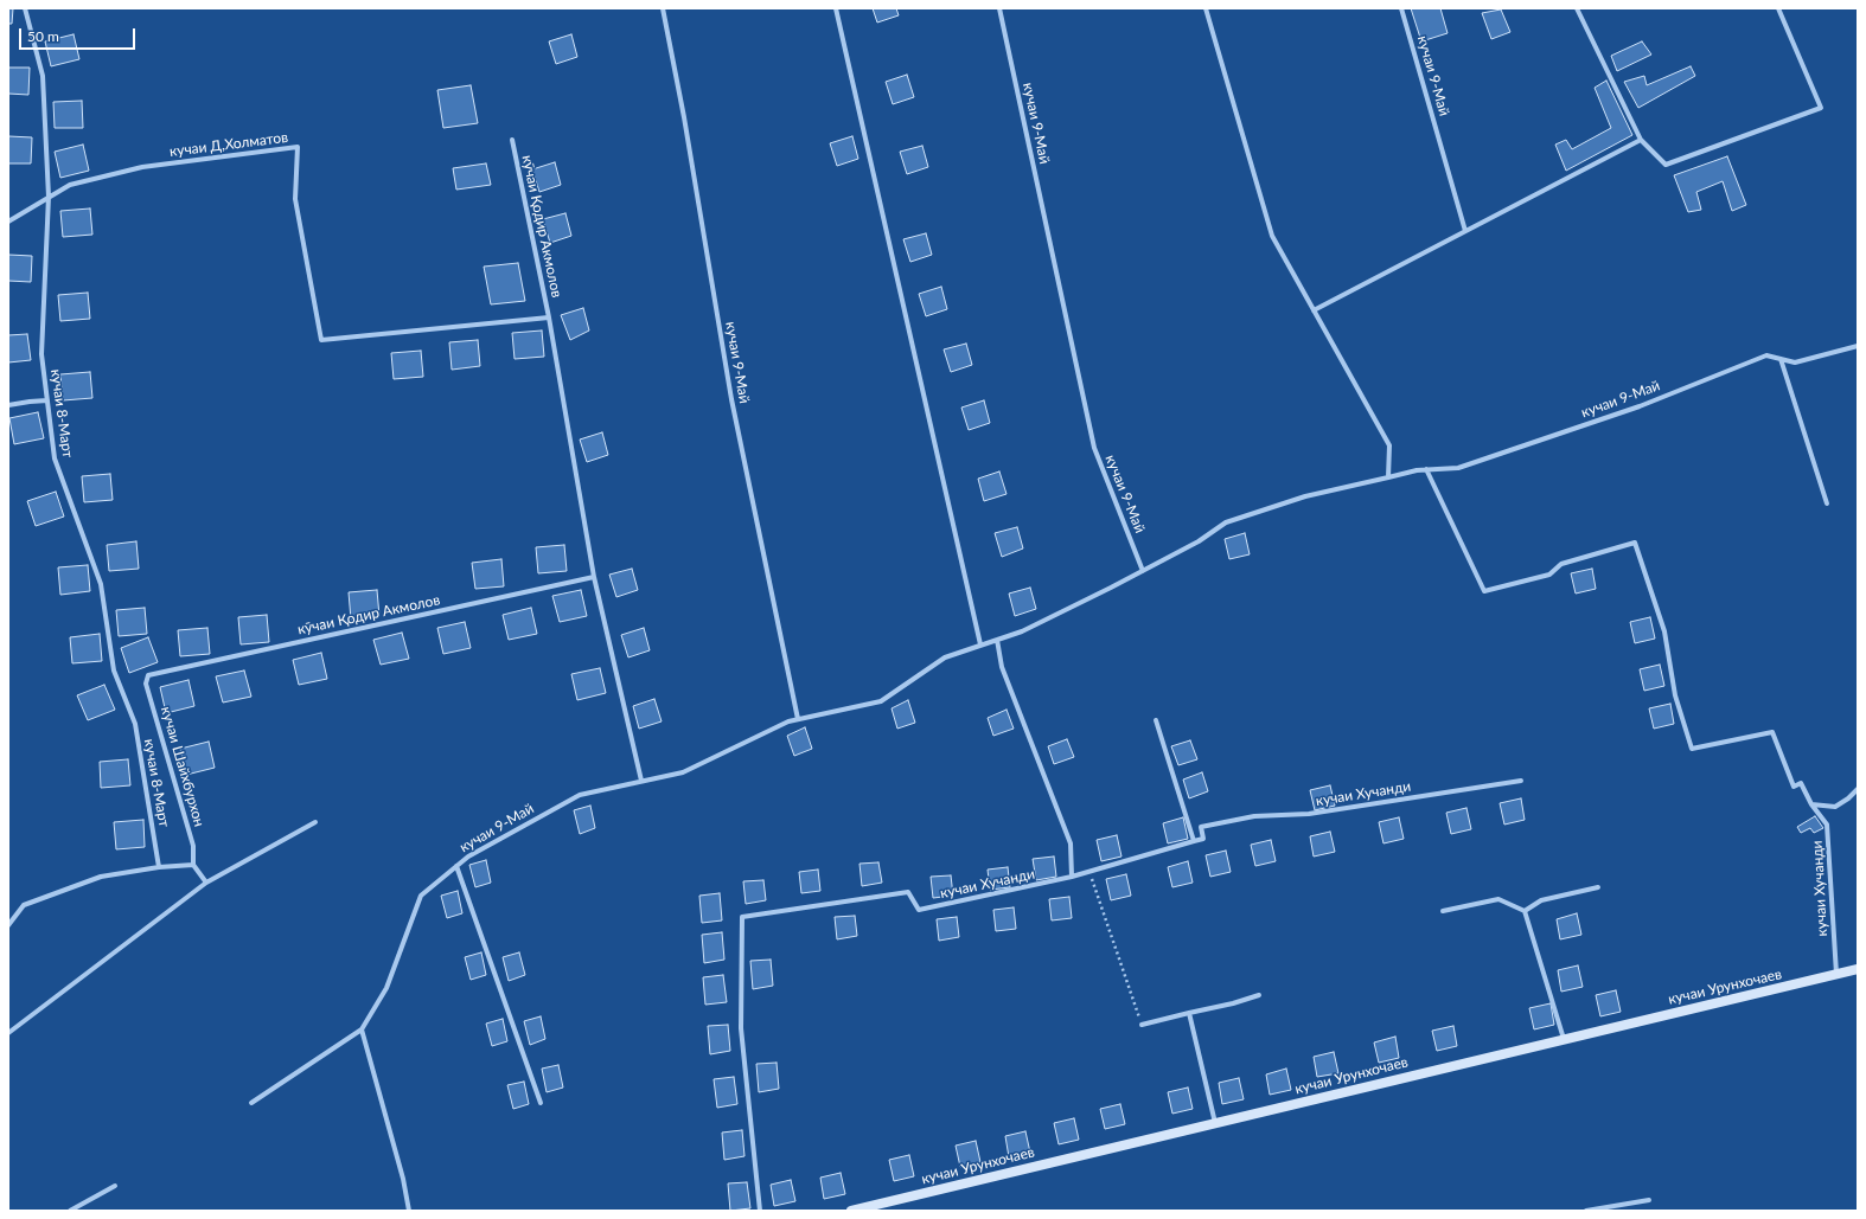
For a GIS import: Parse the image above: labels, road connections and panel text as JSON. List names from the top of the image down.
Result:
{
  "streets": {
    "street": [
      "кучаи 9-Май",
      "кучаи Д,Холматов",
      "кӯчаи Қодир Акмолов",
      "кучаи 8-Март",
      "кучаи Шайхбурхон",
      "кучаи Хучанди",
      "кучаи Урунхочаев"
    ]
  },
  "crossings": [
    ["кучаи 9-Май", "кӯчаи Қодир Акмолов"],
    ["кучаи 9-Май", "кучаи Хучанди"],
    ["кучаи Д,Холматов", "кӯчаи Қодир Акмолов"],
    ["кучаи Д,Холматов", "кучаи 8-Март"],
    ["кӯчаи Қодир Акмолов", "кучаи Шайхбурхон"],
    ["кучаи Хучанди", "кучаи Урунхочаев"]
  ],
  "scale_bar": "50 m"
}
